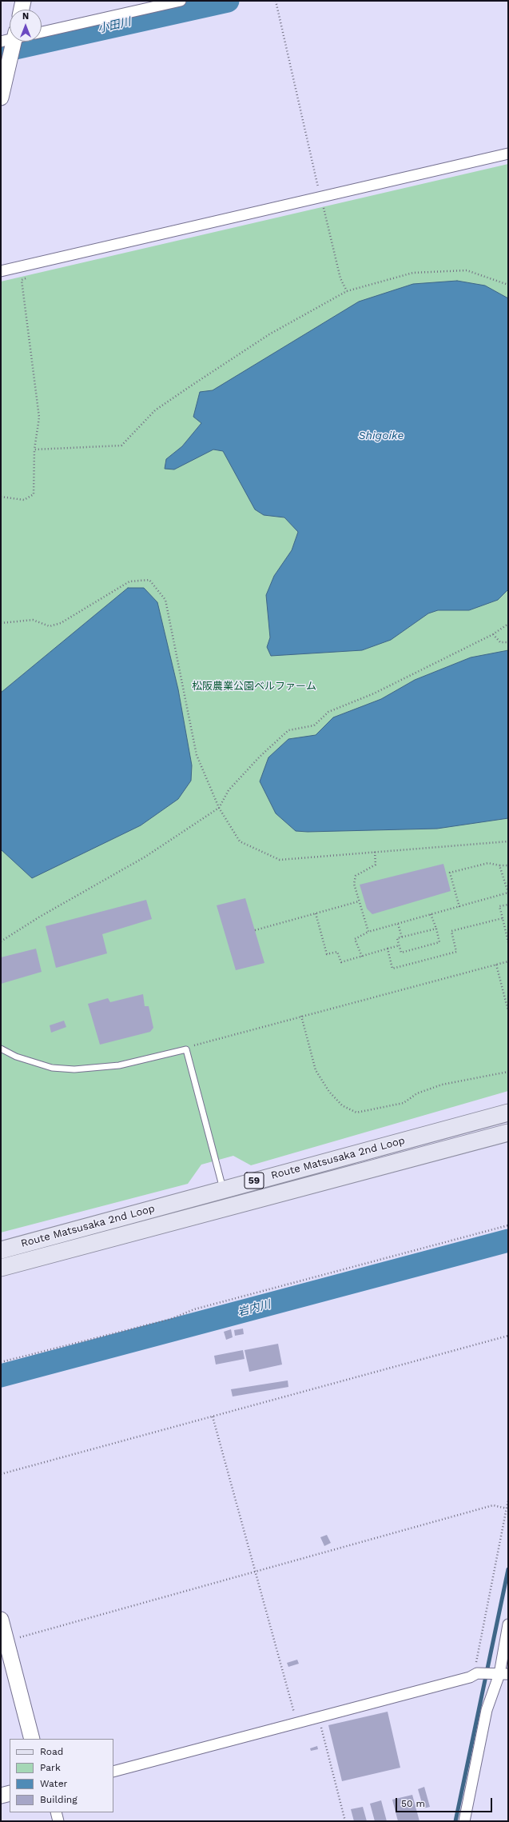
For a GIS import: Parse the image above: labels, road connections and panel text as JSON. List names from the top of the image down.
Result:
{
  "streets": {
    "main road": ["Route Matsusaka 2nd Loop", "59"]
  },
  "water": ["小田川", "Shigoike", "岩内川"],
  "parks": ["松阪農業公園ベルファーム"],
  "legend": [
    "Road",
    "Park",
    "Water",
    "Building"
  ],
  "scale_bar": "50 m",
  "north": "top"
}
